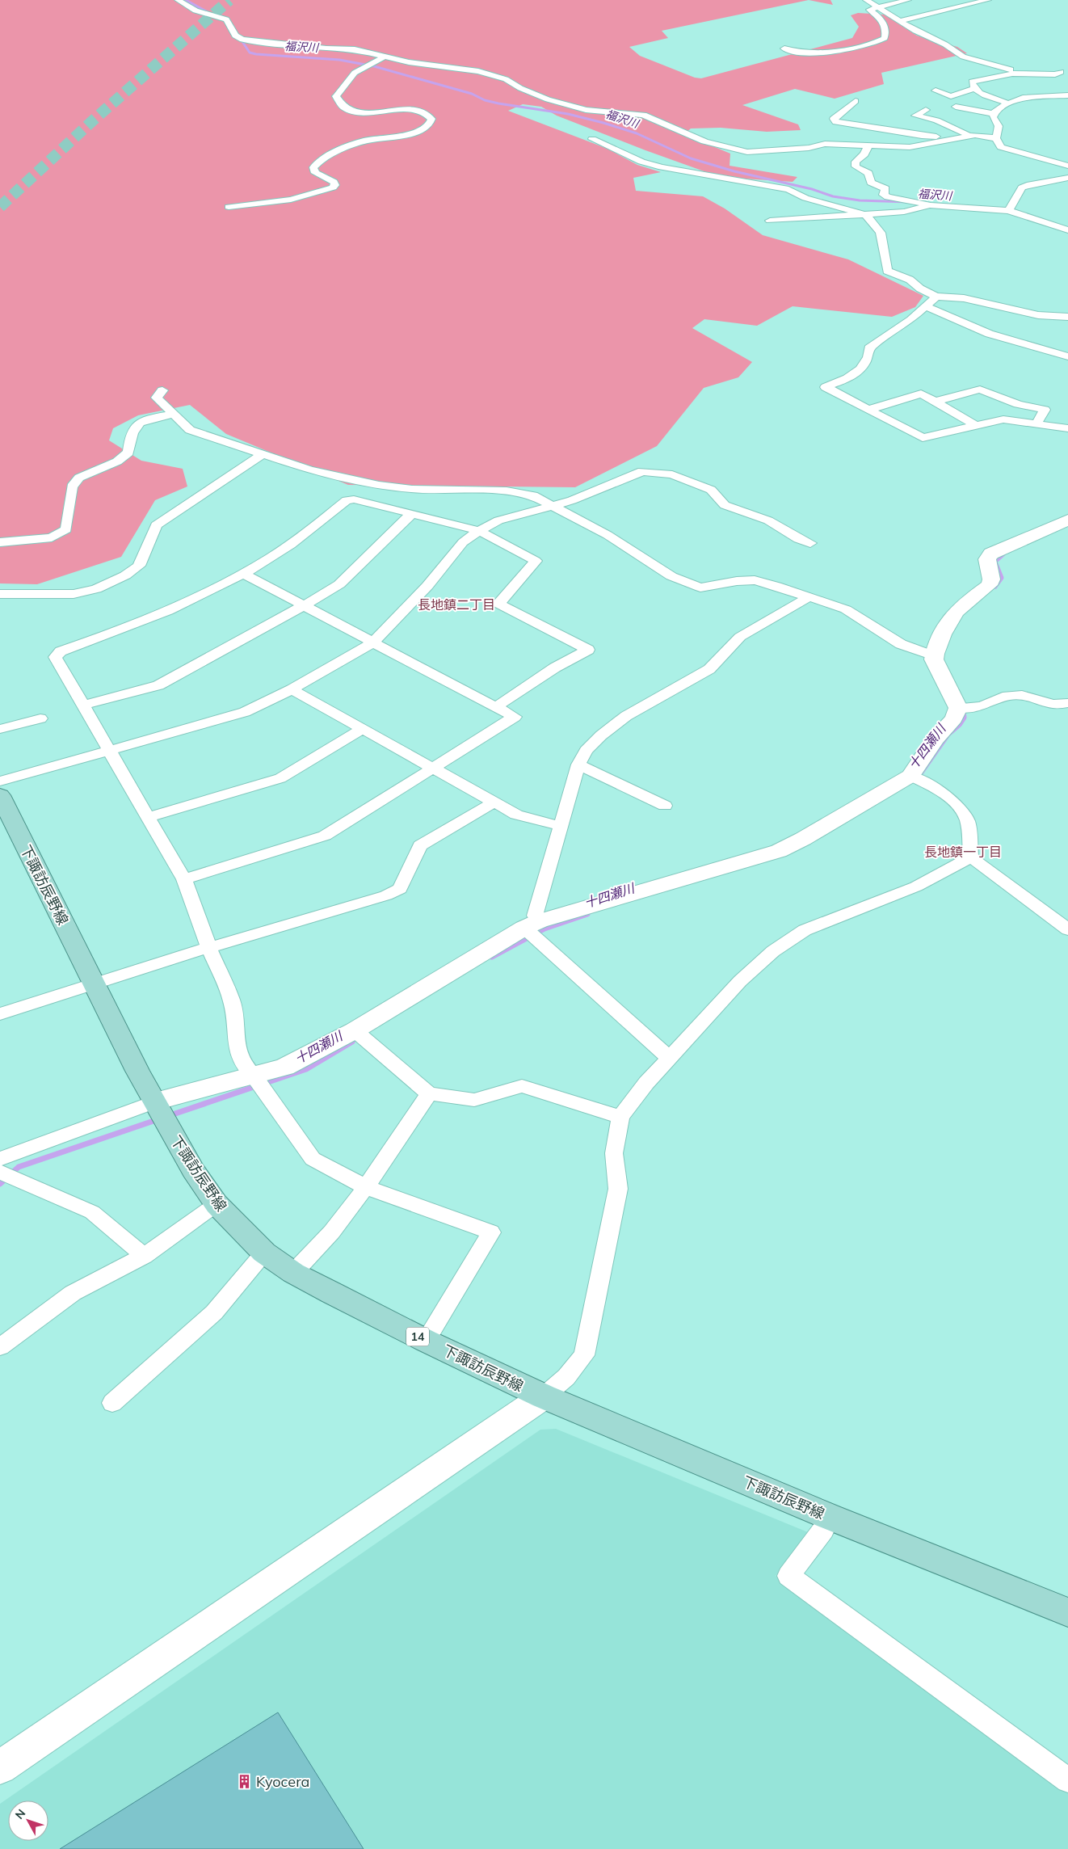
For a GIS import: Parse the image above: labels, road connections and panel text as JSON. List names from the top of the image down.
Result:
{
  "streets": {
    "main road": ["下諏訪辰野線", "14"]
  },
  "districts": ["長地鎮二丁目", "長地鎮一丁目"],
  "water": ["福沢川", "十四瀬川"],
  "places": {
    "building": ["Kyocera"]
  },
  "north": "top left"
}
